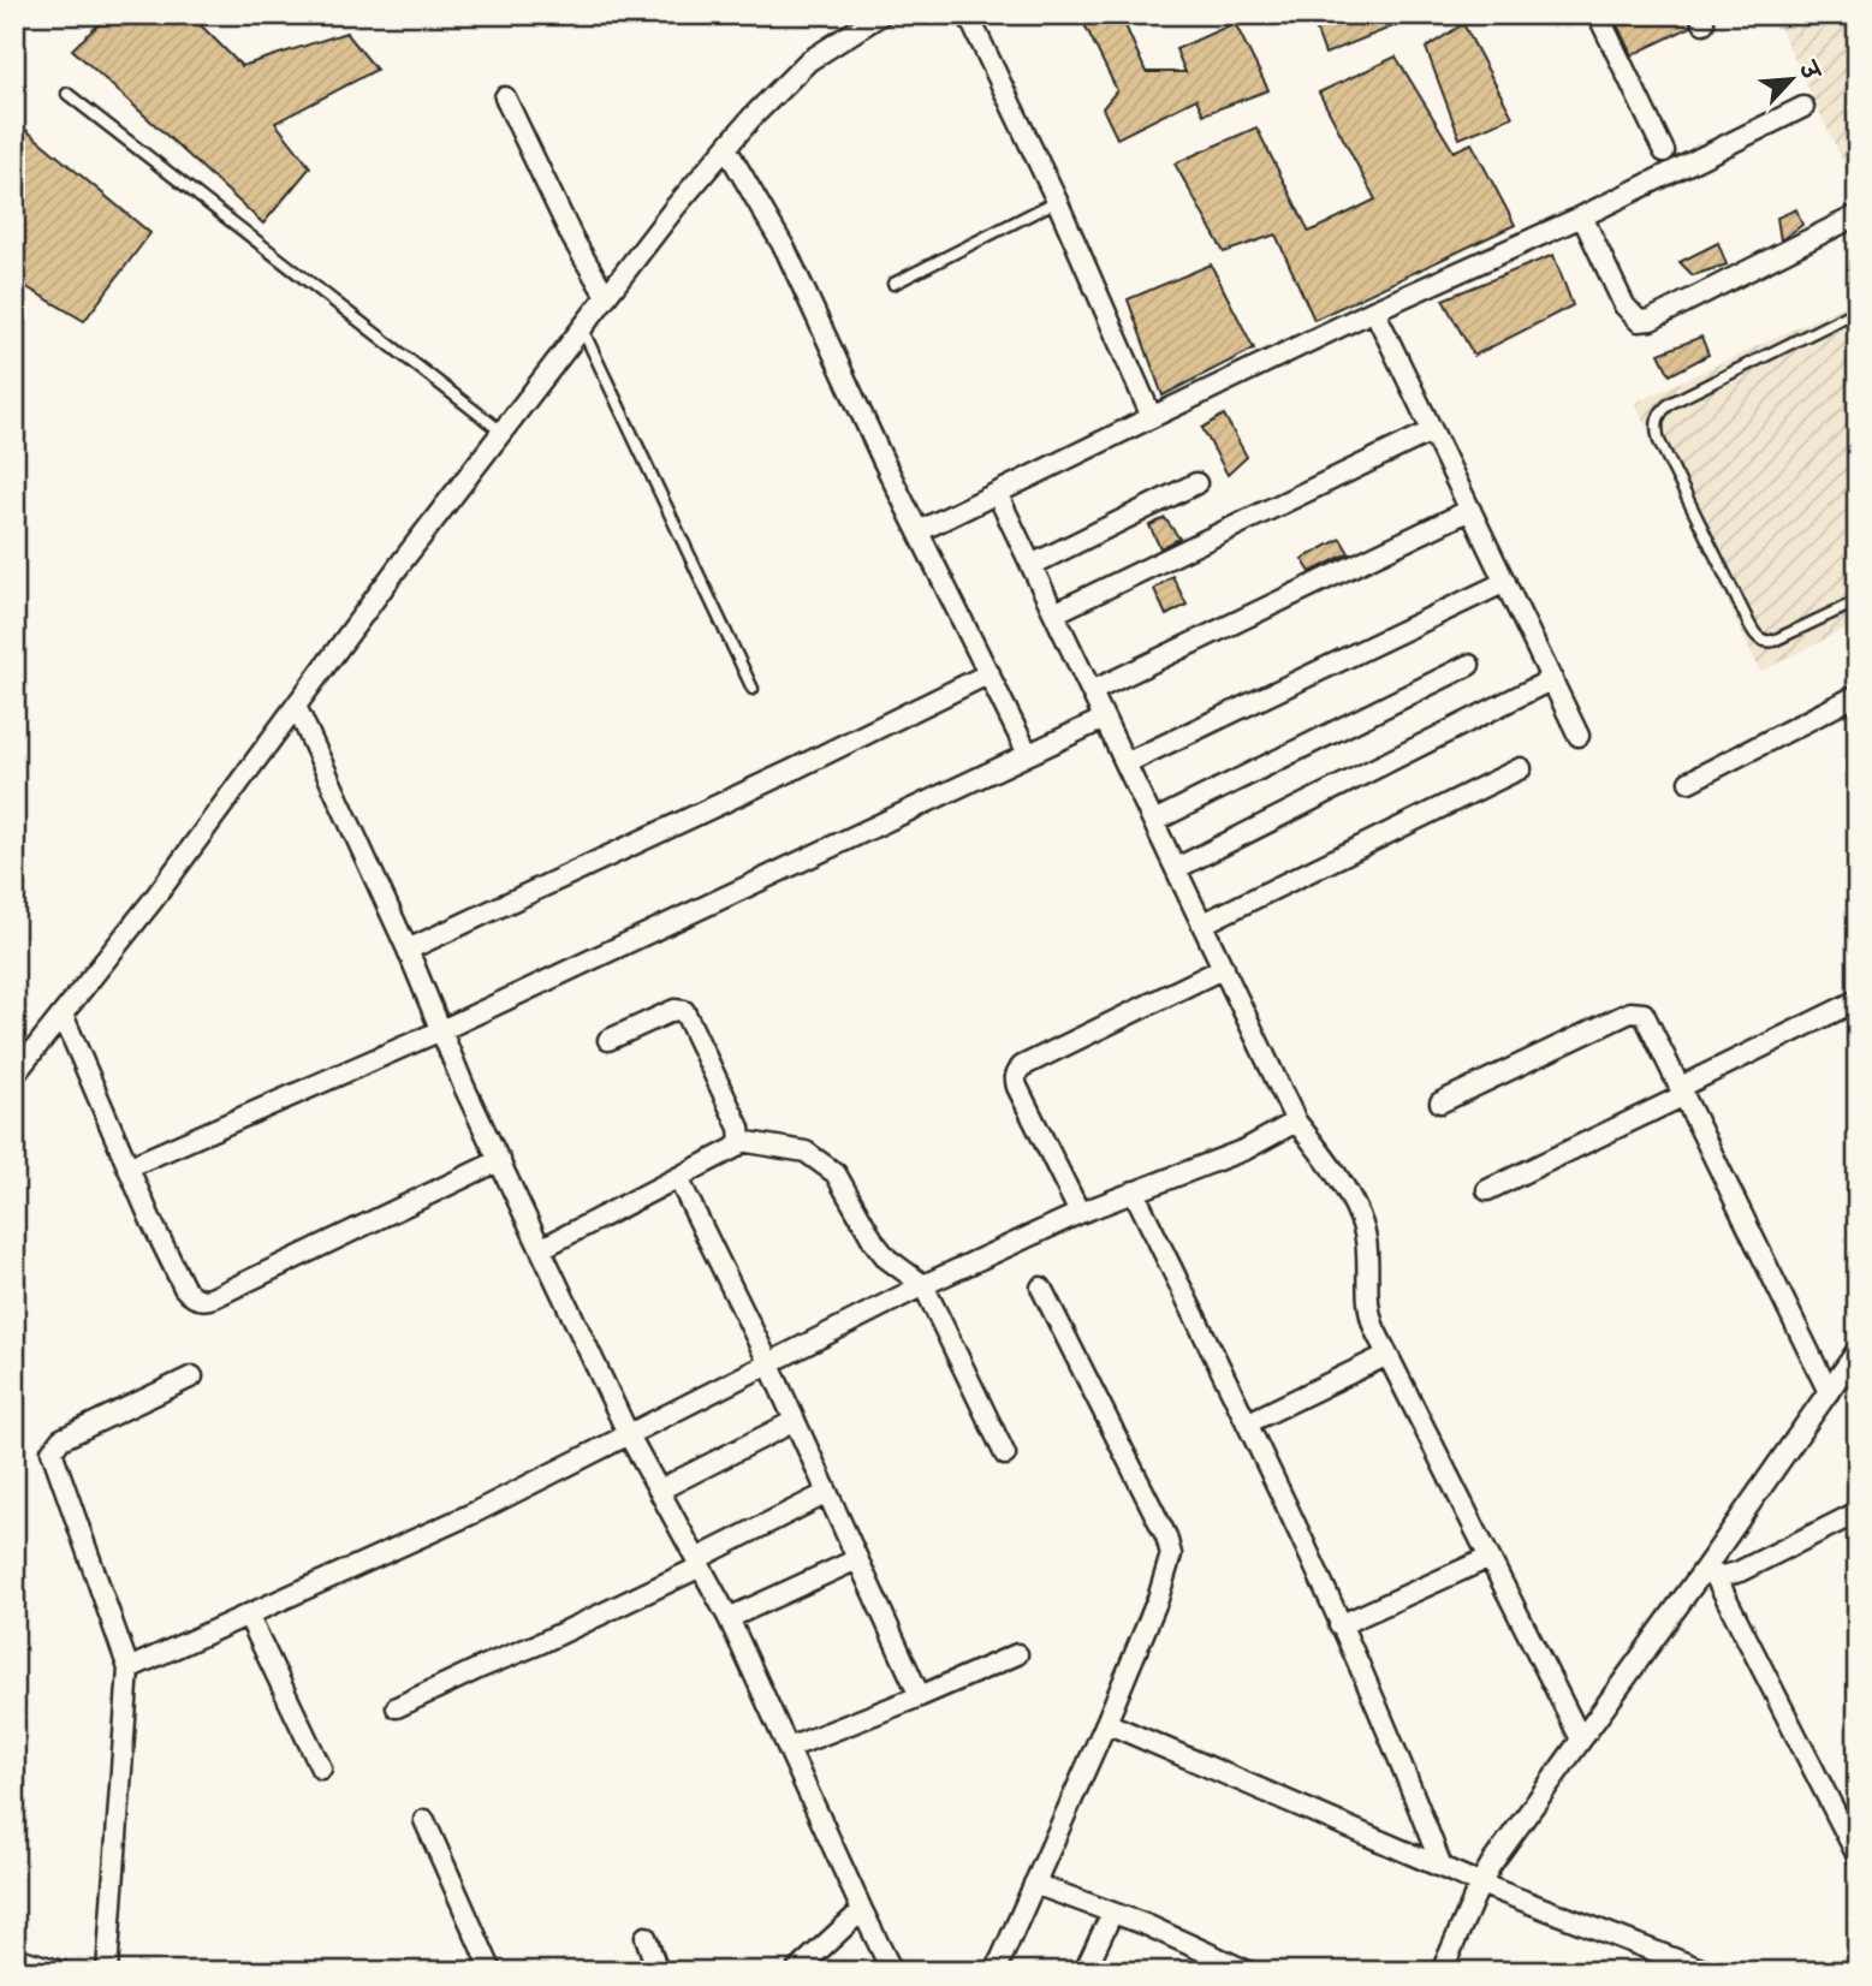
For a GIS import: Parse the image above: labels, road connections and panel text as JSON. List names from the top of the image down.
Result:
{
  "north": "top right"
}
